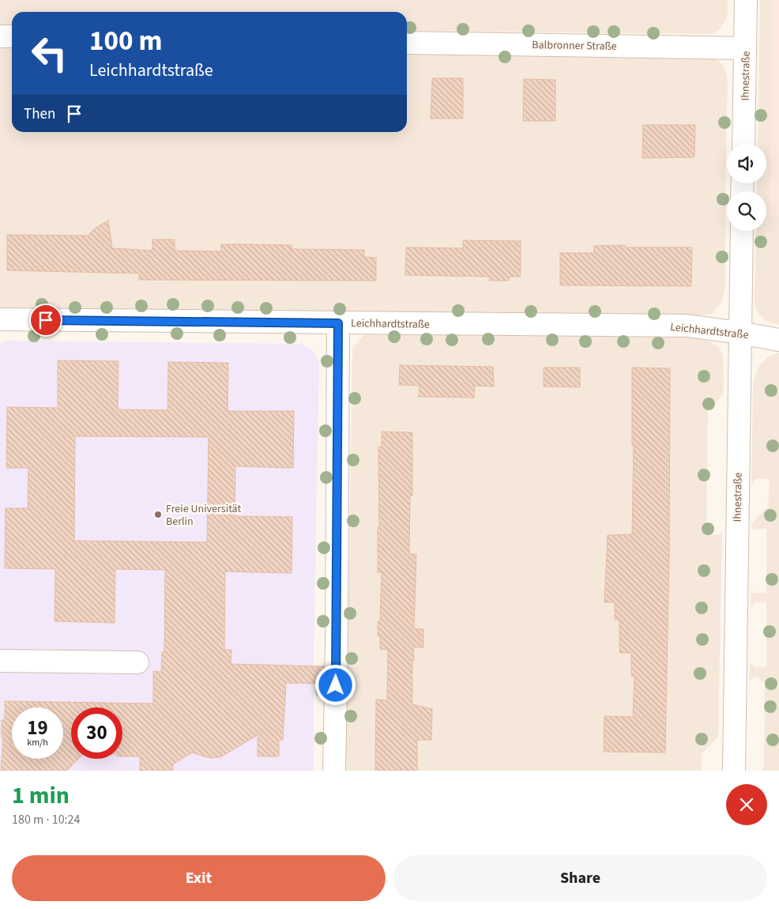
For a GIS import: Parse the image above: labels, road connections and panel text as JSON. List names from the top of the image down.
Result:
{
  "streets": {
    "street": ["Balbronner Straße", "Ihnestraße", "Leichhardtstraße"]
  },
  "crossings": [
    ["Balbronner Straße", "Ihnestraße"],
    ["Ihnestraße", "Leichhardtstraße"]
  ],
  "places": ["Freie Universität Berlin"],
  "page": {
    "turn": ["100 m", "Leichhardtstraße"],
    "then": "Then",
    "speed": "19 km/h",
    "limit": "30",
    "heading": ["1 min", "180 m · 10:24"],
    "buttons": ["Exit", "Share"]
  }
}
